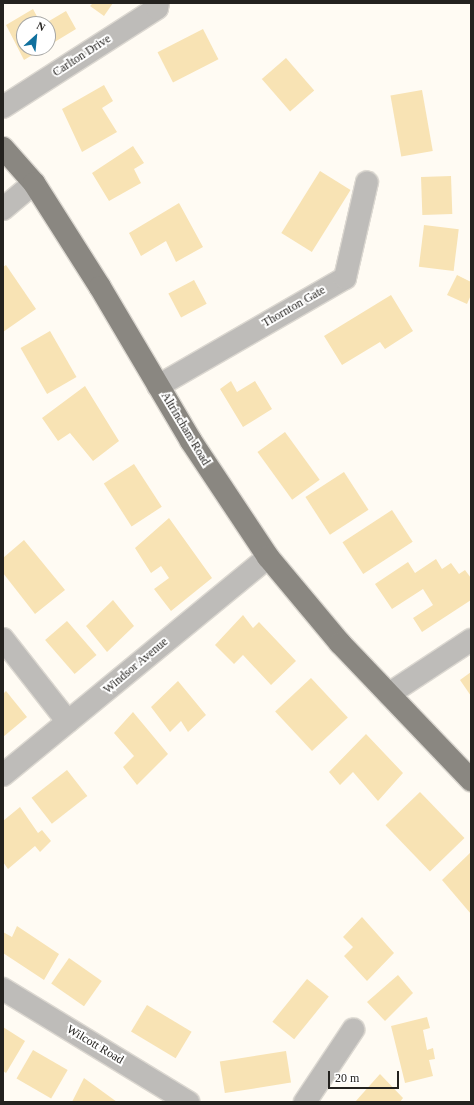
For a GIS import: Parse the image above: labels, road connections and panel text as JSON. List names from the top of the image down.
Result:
{
  "streets": {
    "main road": ["Altrincham Road"],
    "street": [
      "Carlton Drive",
      "Thornton Gate",
      "Windsor Avenue",
      "Wilcott Road"
    ]
  },
  "crossings": [
    ["Thornton Gate", "Altrincham Road"],
    ["Altrincham Road", "Windsor Avenue"]
  ],
  "scale_bar": "20 m",
  "north": "top right"
}
